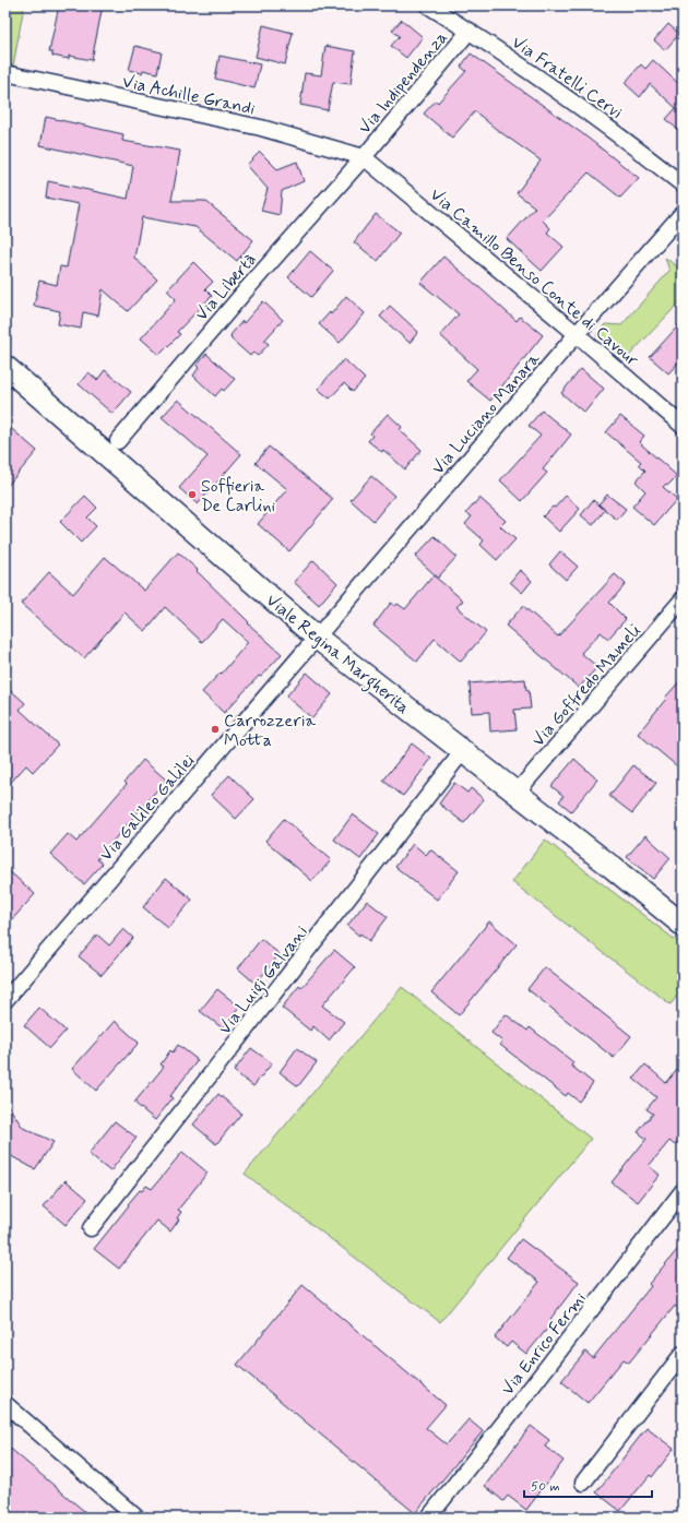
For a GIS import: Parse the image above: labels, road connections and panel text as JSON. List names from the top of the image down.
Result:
{
  "streets": {
    "street": [
      "Via Fratelli Cervi",
      "Via Indipendenza",
      "Via Achille Grandi",
      "Via Camillo Benso Conte di Cavour",
      "Via Libertà",
      "Via Luciano Manara",
      "Viale Regina Margherita",
      "Via Goffredo Mameli",
      "Via Galileo Galilei",
      "Via Luigi Galvani",
      "Via Enrico Fermi"
    ]
  },
  "crossings": [
    ["Via Fratelli Cervi", "Via Indipendenza"],
    ["Via Indipendenza", "Via Achille Grandi"],
    ["Via Indipendenza", "Via Camillo Benso Conte di Cavour"],
    ["Via Indipendenza", "Via Libertà"],
    ["Via Achille Grandi", "Via Camillo Benso Conte di Cavour"],
    ["Via Achille Grandi", "Via Libertà"],
    ["Via Camillo Benso Conte di Cavour", "Via Libertà"],
    ["Via Camillo Benso Conte di Cavour", "Via Luciano Manara"],
    ["Via Luciano Manara", "Viale Regina Margherita"],
    ["Via Luciano Manara", "Via Galileo Galilei"],
    ["Viale Regina Margherita", "Via Goffredo Mameli"],
    ["Viale Regina Margherita", "Via Galileo Galilei"],
    ["Viale Regina Margherita", "Via Luigi Galvani"]
  ],
  "places": ["Soffieria De Carlini", "Carrozzeria Motta"],
  "scale_bar": "50 m"
}
